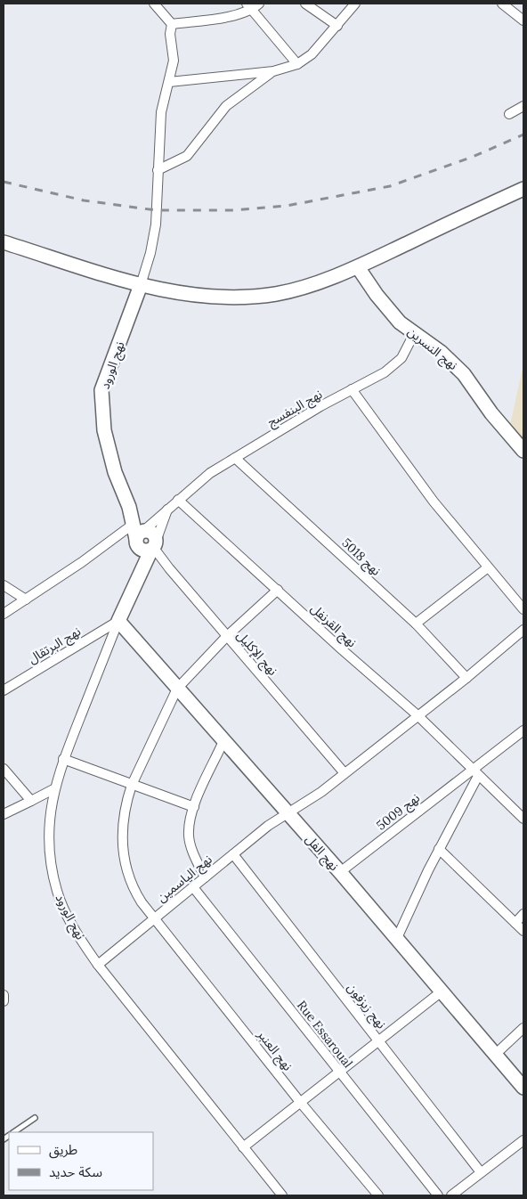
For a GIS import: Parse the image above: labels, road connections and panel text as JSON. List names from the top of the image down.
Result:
{
  "streets": {
    "street": [
      "نهج النسرين",
      "نهج الورود",
      "نهج البنفسج",
      "نهج 5018",
      "نهج القرنفل",
      "نهج البرتقال",
      "نهج الإكليل",
      "نهج 5009",
      "نهج الفل",
      "نهج الياسمين",
      "نهج زيزفون",
      "Rue Essaroual",
      "نهج العنبر"
    ]
  },
  "crossings": [
    ["نهج النسرين", "نهج البنفسج"],
    ["نهج الورود", "نهج البنفسج"],
    ["نهج الورود", "نهج البرتقال"],
    ["نهج الورود", "نهج الإكليل"],
    ["نهج الورود", "نهج الفل"],
    ["نهج الورود", "نهج الياسمين"],
    ["نهج البنفسج", "نهج 5018"],
    ["نهج البنفسج", "نهج القرنفل"],
    ["نهج البنفسج", "نهج الإكليل"],
    ["نهج 5018", "نهج الياسمين"],
    ["نهج القرنفل", "نهج 5009"],
    ["نهج القرنفل", "نهج الياسمين"],
    ["نهج القرنفل", "نهج العنبر"],
    ["نهج البرتقال", "نهج الفل"],
    ["نهج الإكليل", "نهج الياسمين"],
    ["نهج الإكليل", "نهج العنبر"],
    ["نهج 5009", "نهج الفل"],
    ["نهج الفل", "نهج الياسمين"],
    ["نهج الفل", "نهج العنبر"],
    ["نهج الياسمين", "نهج زيزفون"],
    ["نهج الياسمين", "Rue Essaroual"],
    ["نهج الياسمين", "نهج العنبر"]
  ],
  "legend": ["طريق", "سكة حديد"]
}
